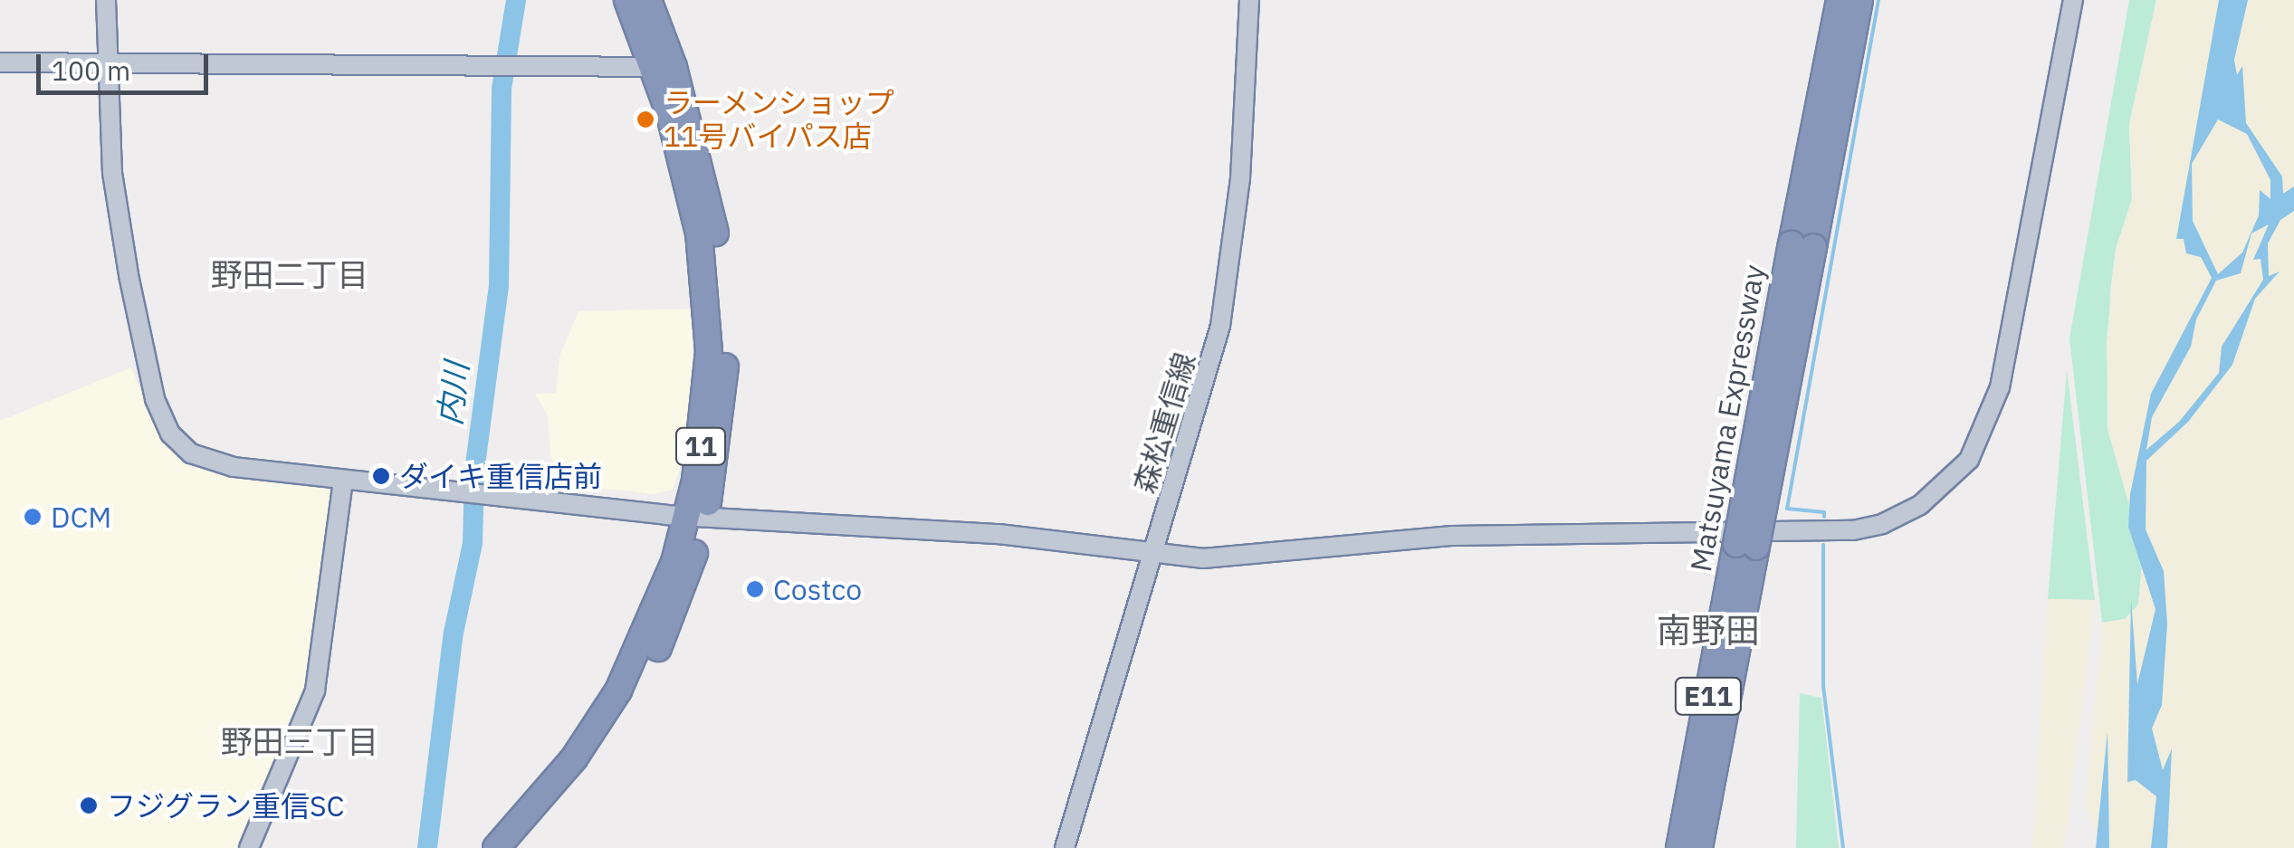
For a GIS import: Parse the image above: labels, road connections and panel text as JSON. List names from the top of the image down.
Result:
{
  "streets": {
    "highway": ["Matsuyama Expressway", "11", "E11"],
    "street": ["森松重信線"]
  },
  "districts": ["野田二丁目", "南野田", "野田三丁目"],
  "water": ["内川"],
  "places": [
    "ラーメンショップ 11号バイパス店",
    "ダイキ重信店前",
    "DCM",
    "Costco",
    "フジグラン重信SC"
  ],
  "scale_bar": "100 m"
}
